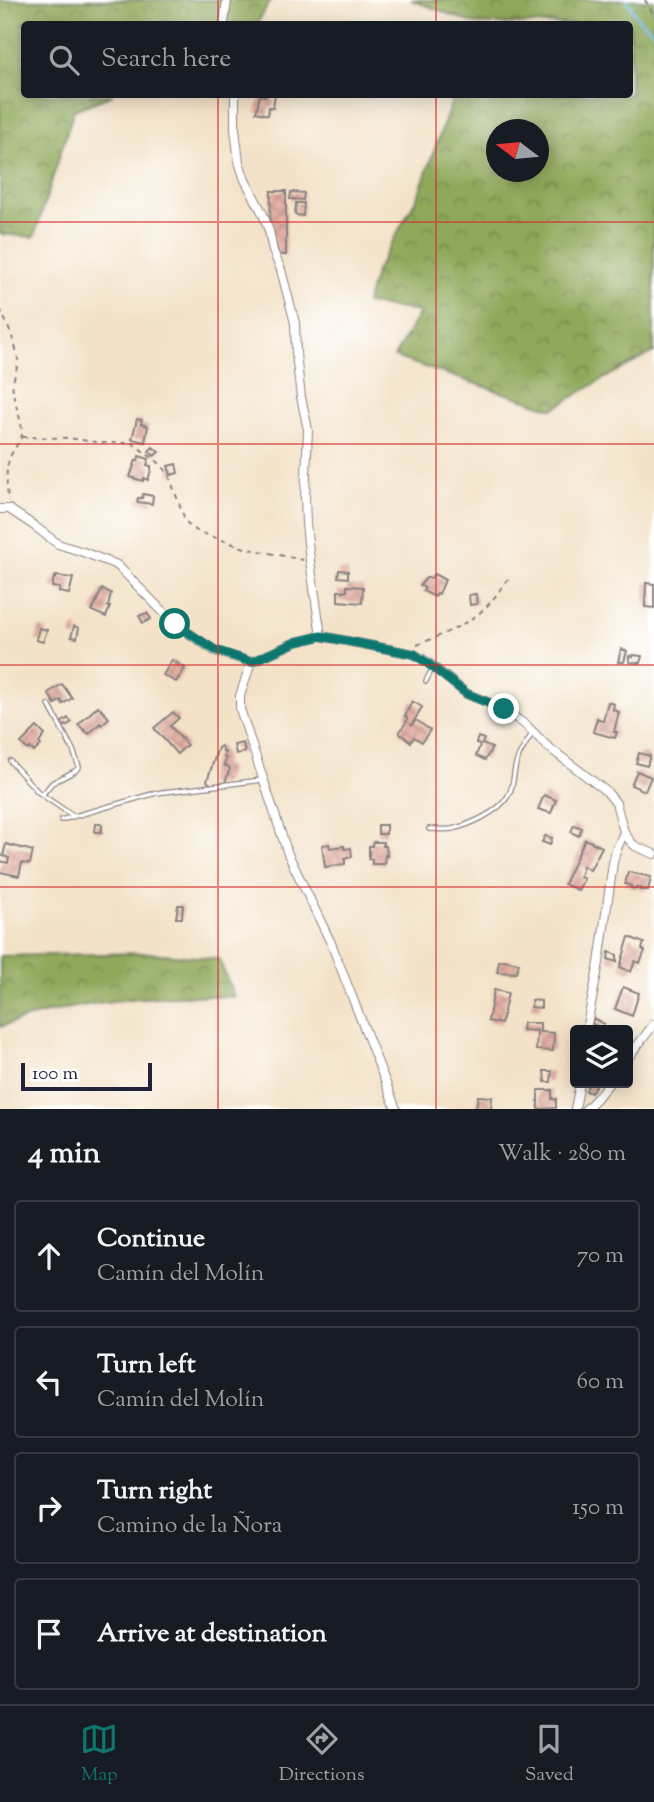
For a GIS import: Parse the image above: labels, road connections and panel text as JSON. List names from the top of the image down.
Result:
{
  "scale_bar": "100 m",
  "north": "left",
  "page": {
    "search": "Search here",
    "scale": "100 m",
    "heading": ["4 min", "Walk · 280 m"],
    "list": [
      ["Continue", "Camín del Molín", "70 m"],
      ["Turn left", "Camín del Molín", "60 m"],
      ["Turn right", "Camino de la Ñora", "150 m"],
      "Arrive at destination"
    ],
    "nav": ["Map", "Directions", "Saved"]
  }
}
